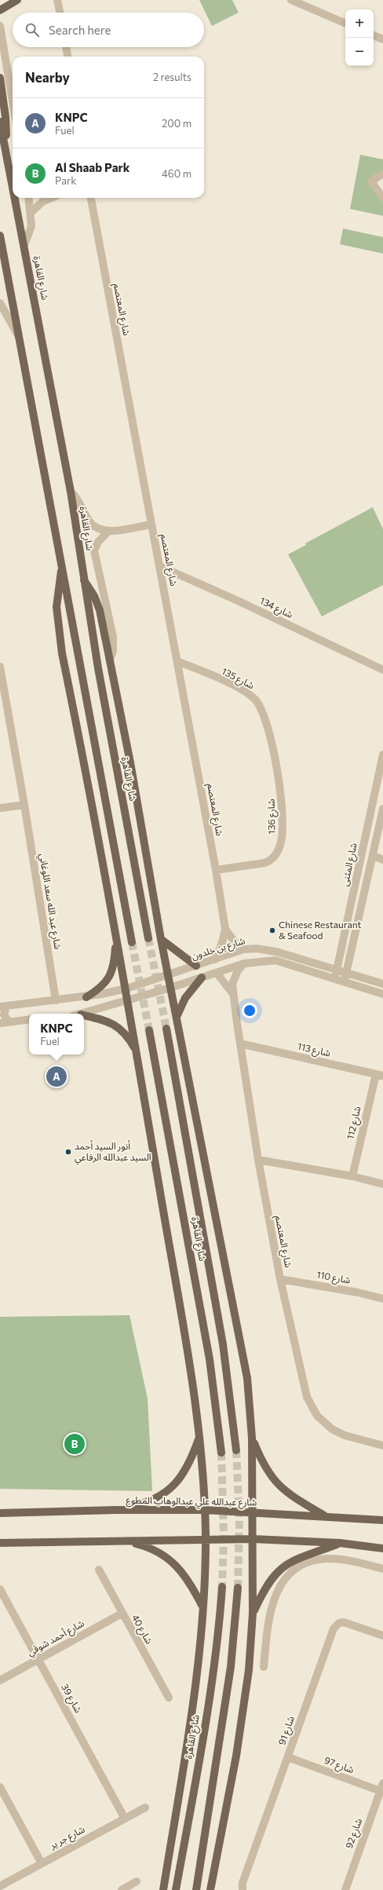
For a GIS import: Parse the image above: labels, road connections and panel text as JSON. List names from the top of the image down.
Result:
{
  "streets": {
    "main road": ["شارع القاهرة", "شارع عبدالله علي عبدالوهاب المطوع"],
    "street": [
      "شارع المعتصم",
      "شارع 134",
      "شارع 135",
      "شارع 136",
      "شارع المثنى",
      "شارع عبد الله سعد اللوغاني",
      "شارع بن خلدون",
      "شارع 113",
      "شارع 112",
      "شارع 110",
      "شارع 40",
      "شارع أحمد شوقي",
      "شارع 39",
      "شارع 91",
      "شارع 97",
      "شارع 92",
      "شارع جر ير"
    ]
  },
  "crossings": [
    ["شارع المعتصم", "شارع 134"],
    ["شارع المعتصم", "شارع 135"],
    ["شارع المعتصم", "شارع 136"],
    ["شارع المعتصم", "شارع بن خلدون"],
    ["شارع المعتصم", "شارع 113"],
    ["شارع المعتصم", "شارع 110"],
    ["شارع 135", "شارع 136"],
    ["شارع المثنى", "شارع بن خلدون"],
    ["شارع عبد الله سعد اللوغاني", "شارع بن خلدون"],
    ["شارع 113", "شارع 112"],
    ["شارع 40", "شارع أحمد شوقي"],
    ["شارع أحمد شوقي", "شارع 39"],
    ["شارع 39", "شارع جر ير"],
    ["شارع 91", "شارع 97"],
    ["شارع 97", "شارع 92"]
  ],
  "places": ["Chinese Restaurant & Seafood", "أنور السيد أحمد السيد عبدالله الرفاعي"],
  "page": {
    "map_buttons": ["+", "−"],
    "search": "Search here",
    "heading": ["Nearby", "2 results"],
    "list": [
      {
        "mark": "A",
        "name": "KNPC",
        "note": "Fuel",
        "value": "200 m"
      },
      {
        "mark": "B",
        "name": "Al Shaab Park",
        "note": "Park",
        "value": "460 m"
      }
    ],
    "popup": ["KNPC", "Fuel"],
    "pins": ["A", "B"]
  }
}
